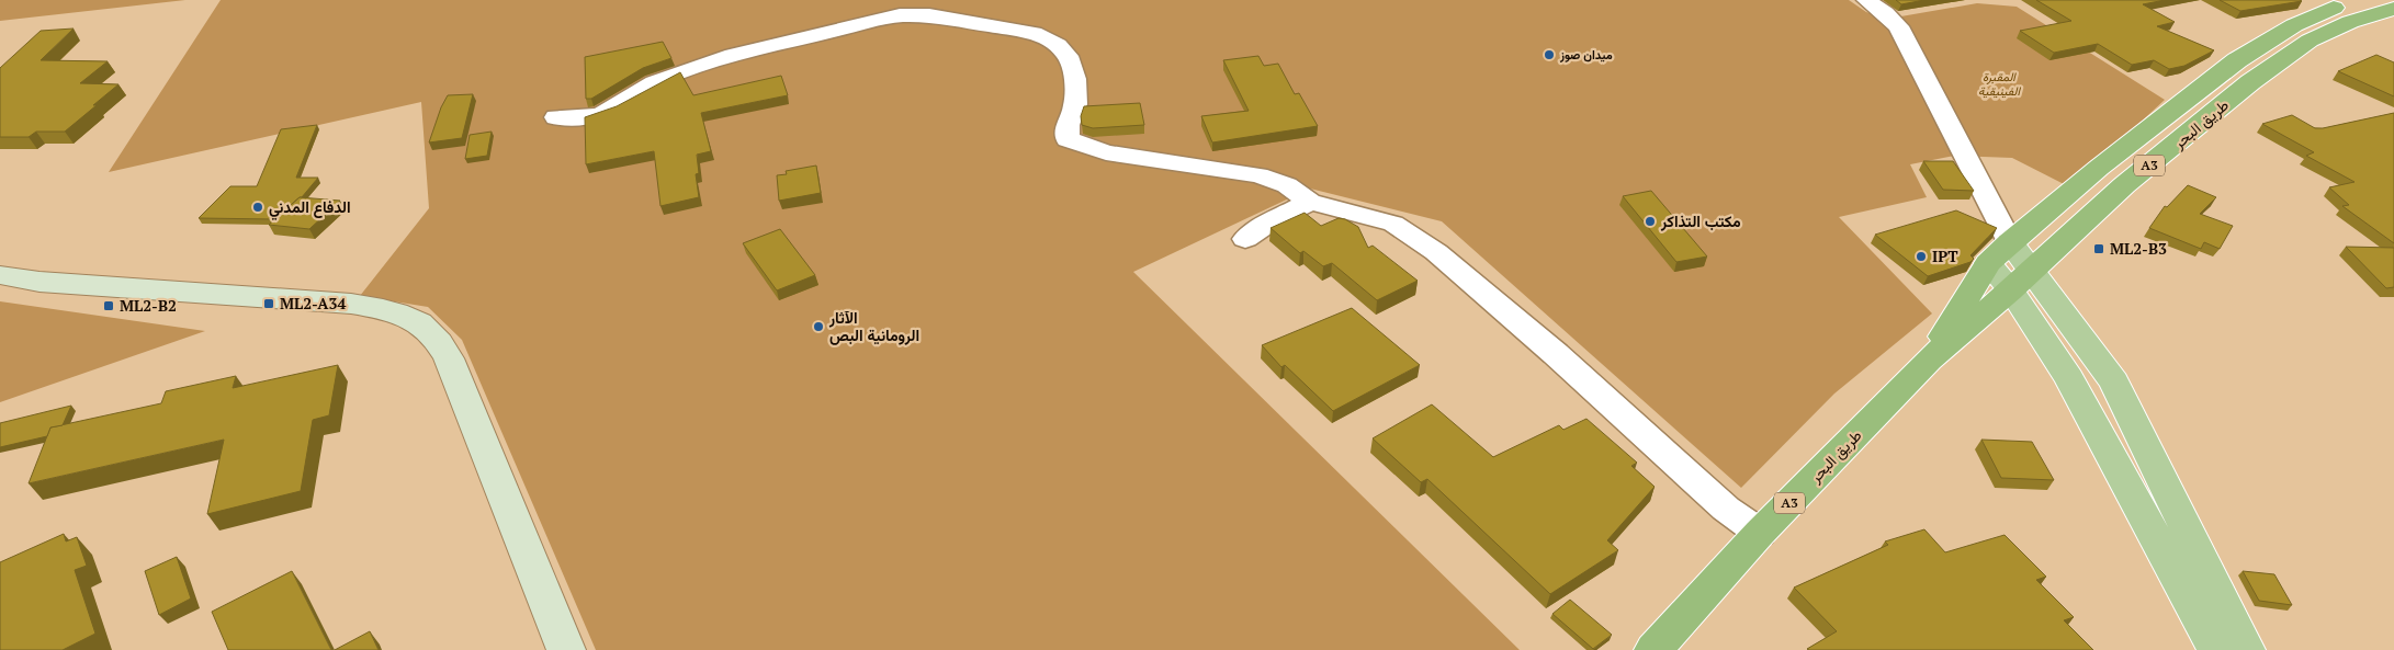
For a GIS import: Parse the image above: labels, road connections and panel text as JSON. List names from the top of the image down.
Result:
{
  "streets": {
    "highway": ["طريق البحر", "A3"]
  },
  "parks": ["المقبرة الفينيقية"],
  "places": {
    "other": [
      "ميدان صوز",
      "الدفاع المدني",
      "مكتب التذاكر",
      "IPT",
      "الآثار الرومانية البص"
    ],
    "transit": ["ML2-B3", "ML2-A34", "ML2-B2"]
  }
}
